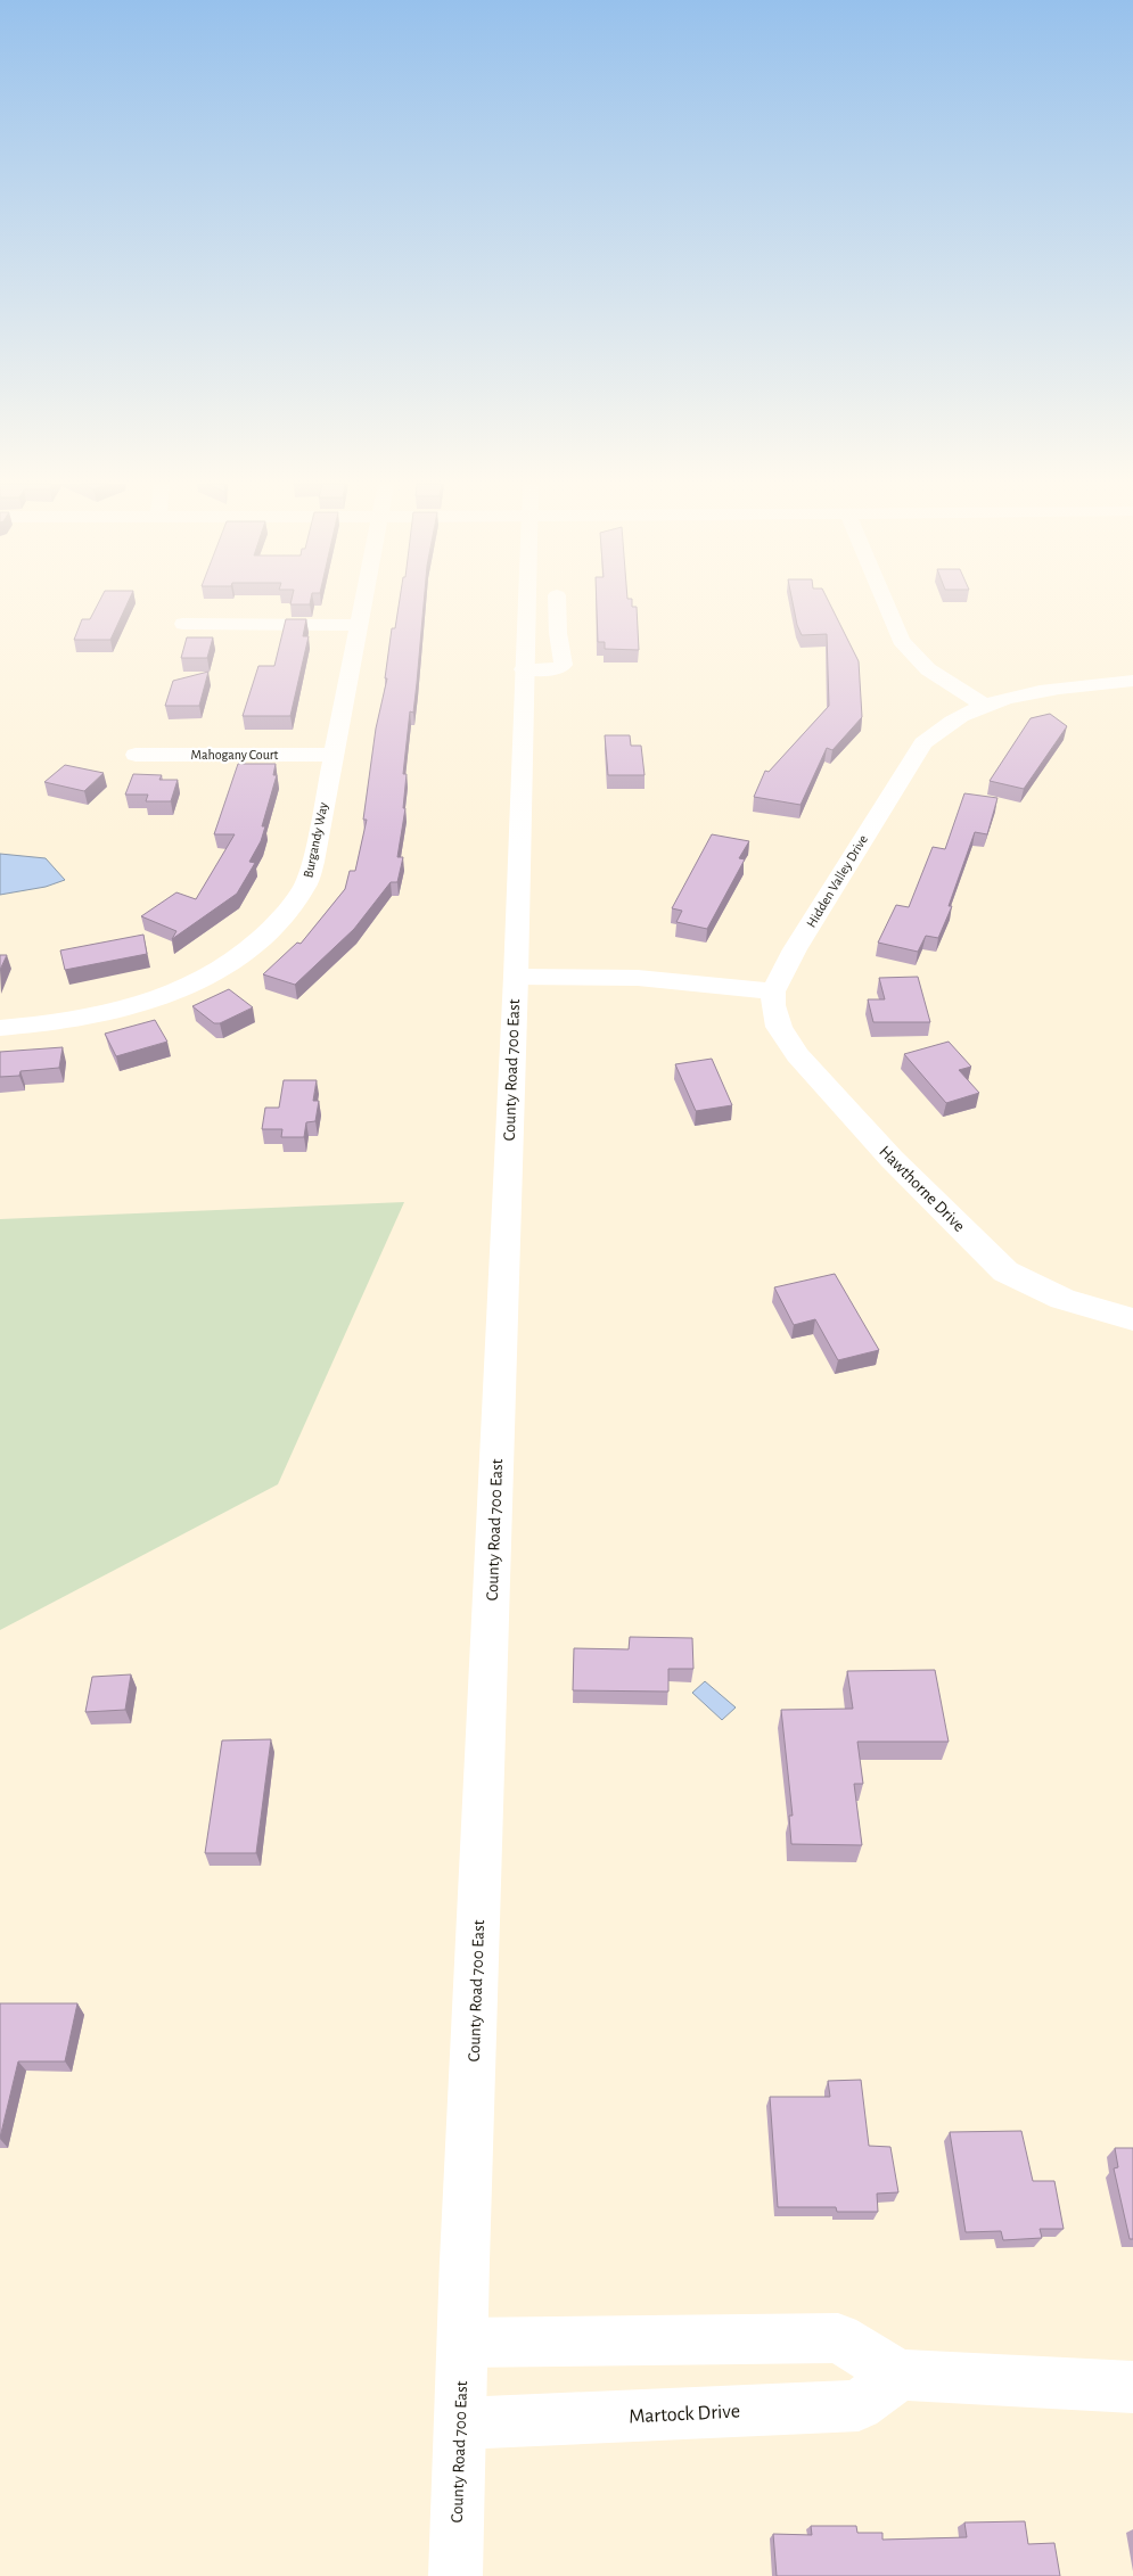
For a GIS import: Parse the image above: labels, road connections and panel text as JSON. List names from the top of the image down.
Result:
{
  "streets": {
    "street": [
      "Mahogany Court",
      "Burgandy Way",
      "Hidden Valley Drive",
      "County Road 700 East",
      "Hawthorne Drive",
      "Martock Drive"
    ]
  },
  "crossings": [
    ["Mahogany Court", "Burgandy Way"],
    ["Hidden Valley Drive", "Hawthorne Drive"],
    ["County Road 700 East", "Martock Drive"]
  ]
}
